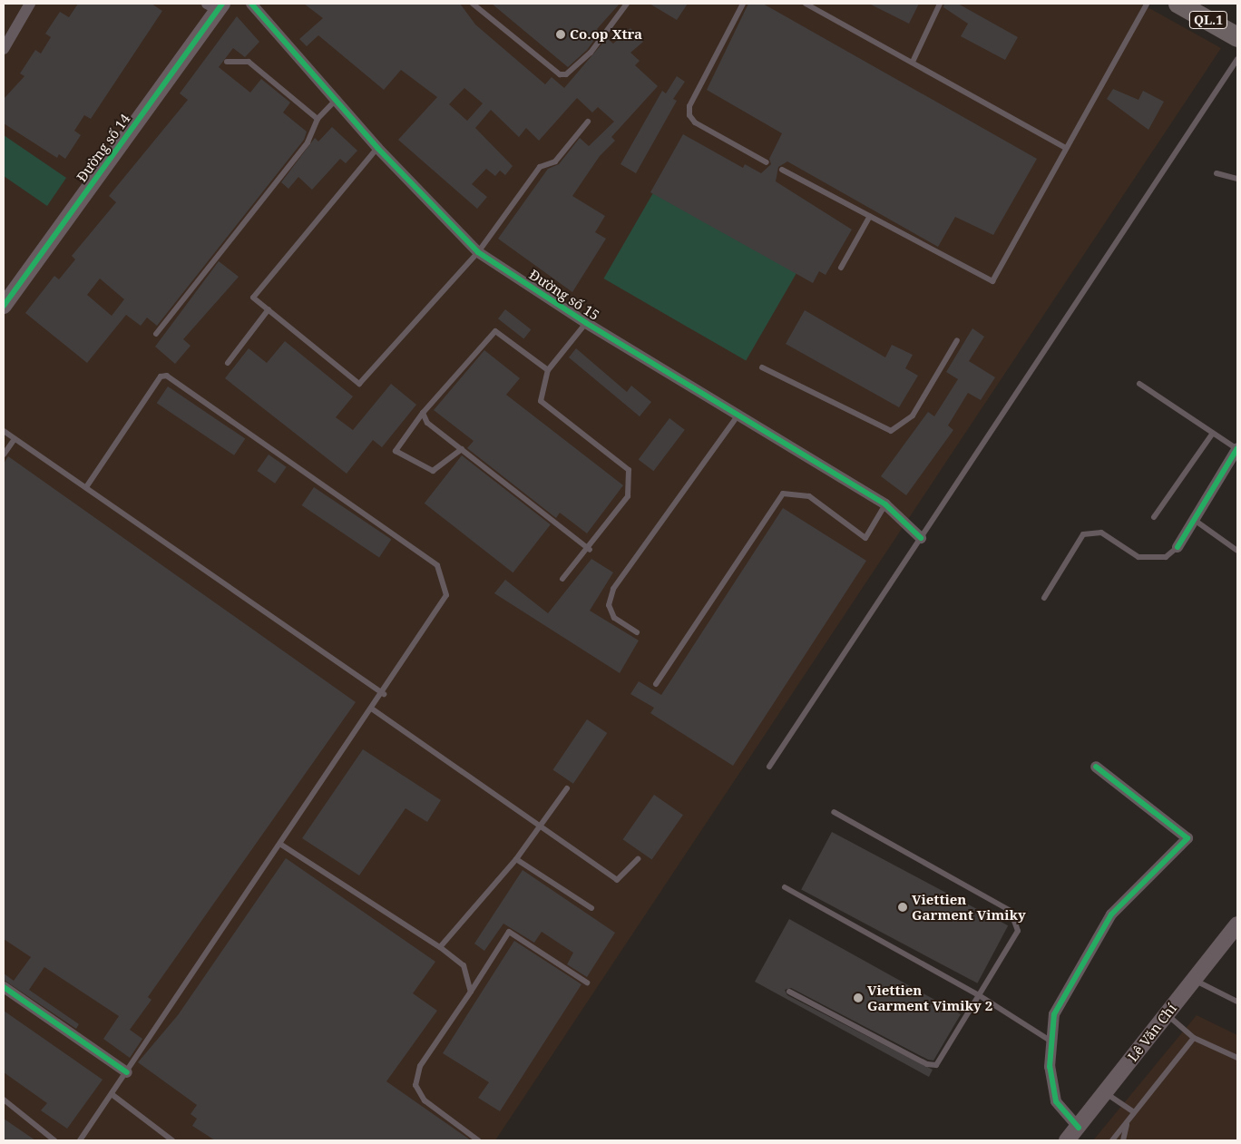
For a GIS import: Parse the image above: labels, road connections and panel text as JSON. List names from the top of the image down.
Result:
{
  "streets": {
    "highway": ["QL.1"],
    "street": ["Đường số 14", "Đường số 15", "Lê Văn Chí"]
  },
  "places": ["Co.op Xtra", "Viettien Garment Vimiky", "Viettien Garment Vimiky 2"]
}
